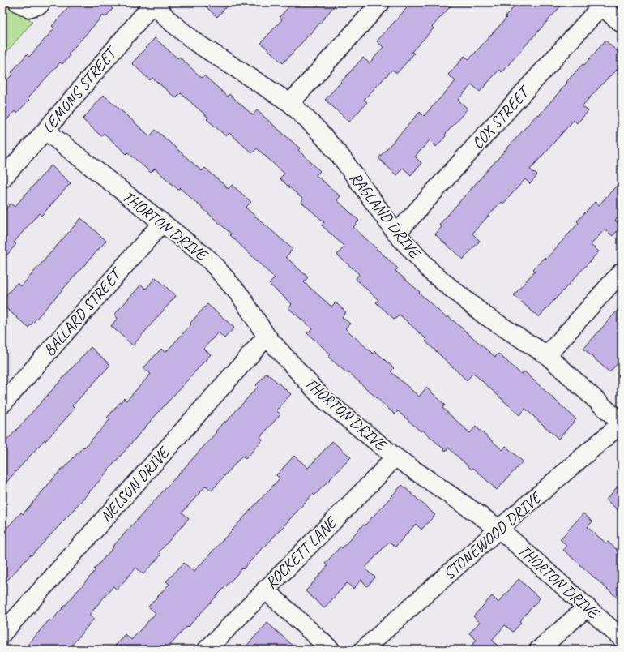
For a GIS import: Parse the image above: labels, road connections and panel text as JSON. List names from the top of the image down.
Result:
{
  "streets": {
    "street": [
      "LEMONS STREET",
      "COX STREET",
      "RAGLAND DRIVE",
      "THORTON DRIVE",
      "BALLARD STREET",
      "NELSON DRIVE",
      "STONEWOOD DRIVE",
      "ROCKETT LANE"
    ]
  },
  "crossings": [
    ["LEMONS STREET", "RAGLAND DRIVE"],
    ["LEMONS STREET", "THORTON DRIVE"],
    ["COX STREET", "RAGLAND DRIVE"],
    ["RAGLAND DRIVE", "STONEWOOD DRIVE"],
    ["THORTON DRIVE", "BALLARD STREET"],
    ["THORTON DRIVE", "NELSON DRIVE"],
    ["THORTON DRIVE", "STONEWOOD DRIVE"],
    ["THORTON DRIVE", "ROCKETT LANE"]
  ]
}
